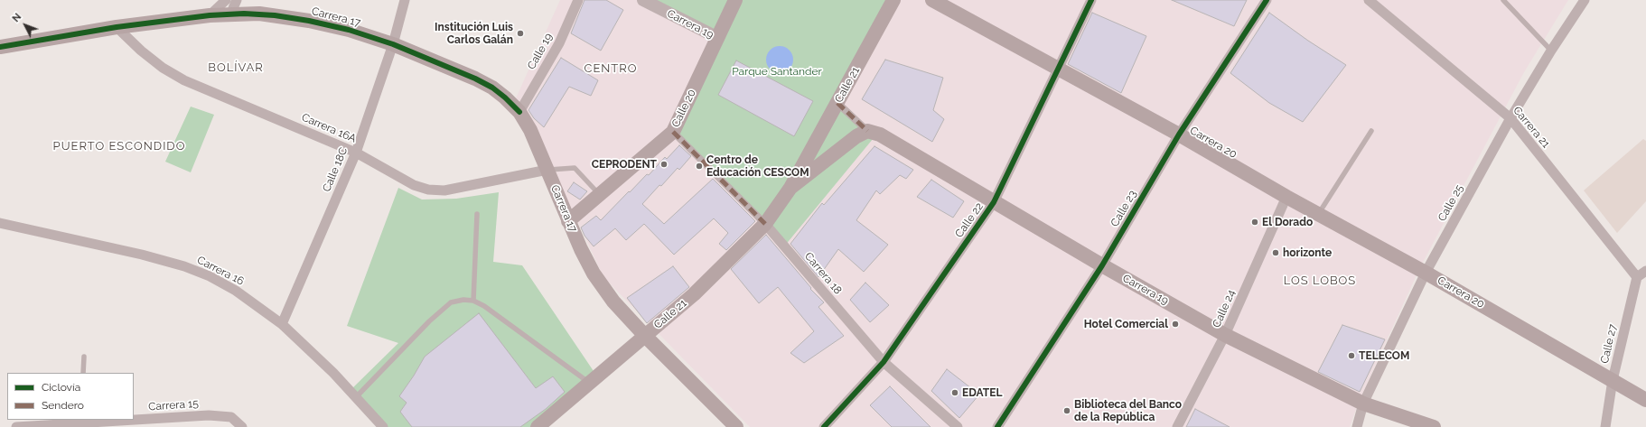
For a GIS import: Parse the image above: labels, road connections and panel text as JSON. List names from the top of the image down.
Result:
{
  "streets": {
    "main road": [
      "Carrera 17",
      "Carrera 19",
      "Calle 21",
      "Calle 20",
      "Carrera 20"
    ],
    "street": [
      "Calle 19",
      "Carrera 21",
      "Carrera 16A",
      "Calle 18C",
      "Calle 25",
      "Calle 23",
      "Calle 22",
      "Carrera 16",
      "Carrera 18",
      "Calle 24",
      "Calle 27",
      "Carrera 15"
    ]
  },
  "crossings": [
    ["Carrera 17", "Calle 19"],
    ["Carrera 17", "Calle 21"],
    ["Carrera 17", "Calle 20"],
    ["Carrera 17", "Carrera 16A"],
    ["Carrera 17", "Calle 18C"],
    ["Carrera 19", "Calle 21"],
    ["Carrera 19", "Calle 20"],
    ["Carrera 19", "Calle 25"],
    ["Carrera 19", "Calle 23"],
    ["Carrera 19", "Calle 22"],
    ["Carrera 19", "Calle 24"],
    ["Calle 21", "Carrera 18"],
    ["Calle 20", "Carrera 18"],
    ["Carrera 21", "Calle 25"],
    ["Carrera 21", "Calle 27"],
    ["Carrera 16A", "Calle 18C"],
    ["Carrera 20", "Calle 25"],
    ["Carrera 20", "Calle 23"],
    ["Carrera 20", "Calle 22"],
    ["Carrera 20", "Calle 24"],
    ["Carrera 20", "Calle 27"],
    ["Calle 18C", "Carrera 16"],
    ["Calle 22", "Carrera 18"]
  ],
  "districts": [
    "BOLÍVAR",
    "CENTRO",
    "PUERTO ESCONDIDO",
    "LOS LOBOS"
  ],
  "parks": ["Parque Santander"],
  "places": [
    "Institución Luis Carlos Galán",
    "CEPRODENT",
    "Centro de Educación CESCOM",
    "El Dorado",
    "horizonte",
    "Hotel Comercial",
    "TELECOM",
    "EDATEL",
    "Biblioteca del Banco de la República"
  ],
  "legend": ["Ciclovía", "Sendero"],
  "north": "top left"
}
